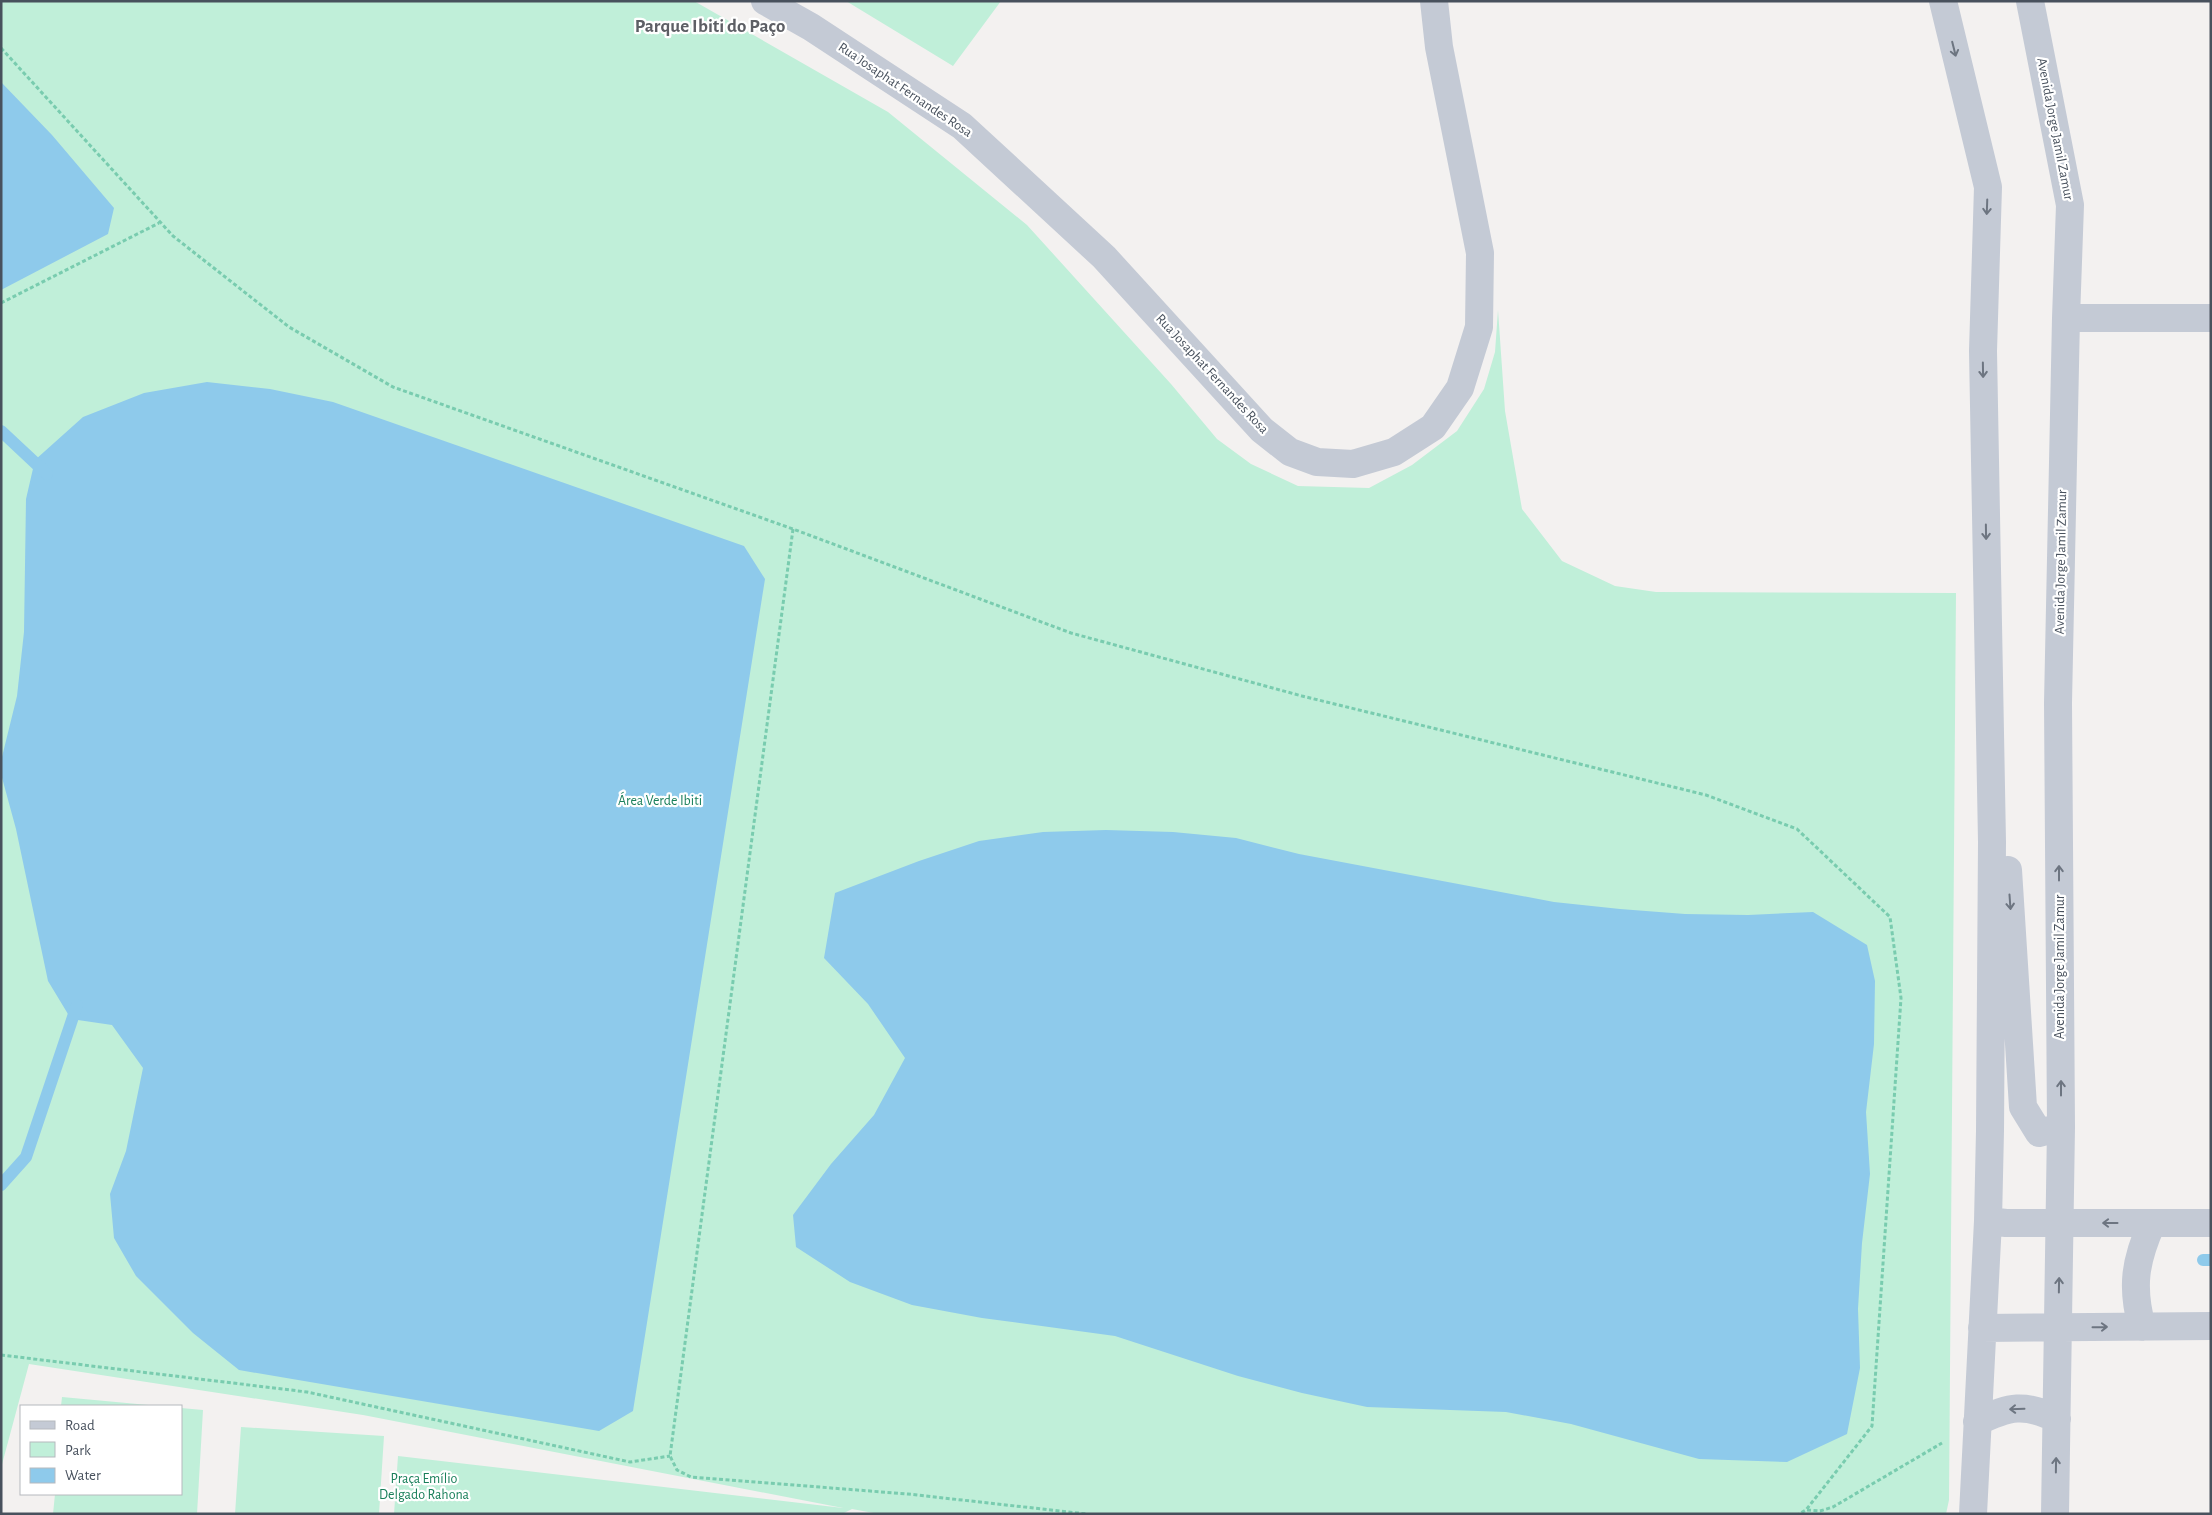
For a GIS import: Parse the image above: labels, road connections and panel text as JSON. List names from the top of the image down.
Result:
{
  "streets": {
    "street": ["Rua Josaphat Fernandes Rosa", "Avenida Jorge Jamil Zamur"]
  },
  "districts": ["Parque Ibiti do Paço"],
  "parks": ["Área Verde Ibiti", "Praça Emílio Delgado Rahona"],
  "legend": ["Road", "Park", "Water"]
}
